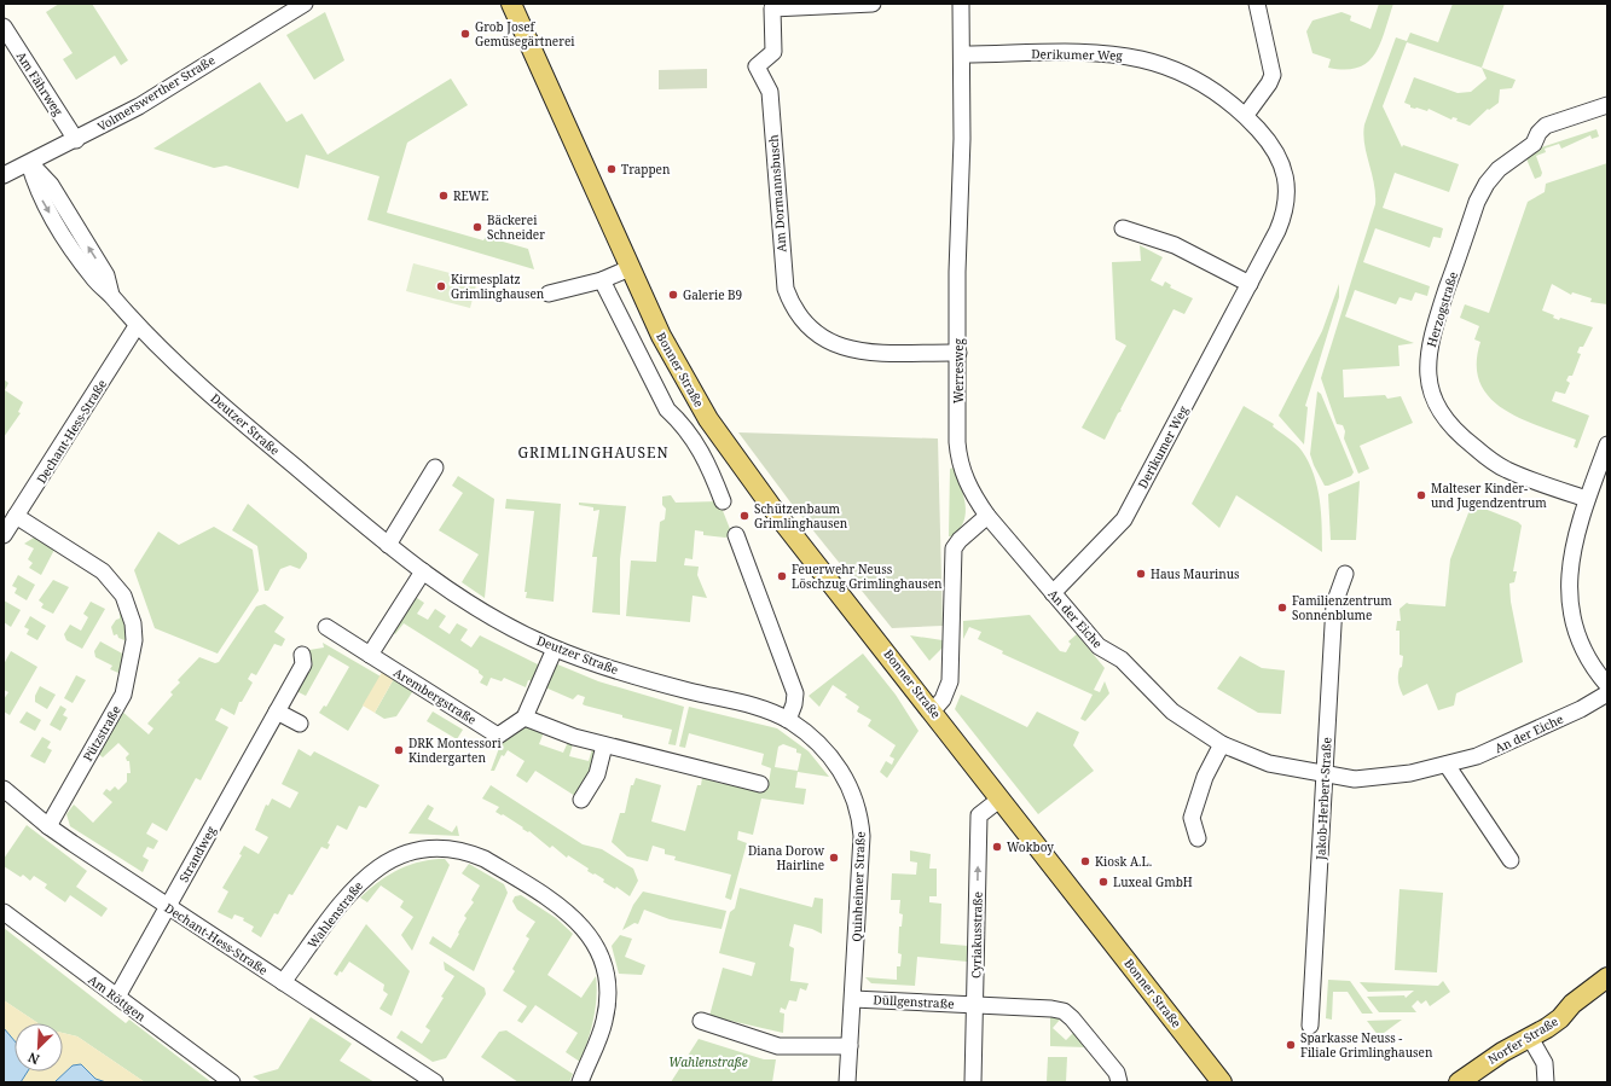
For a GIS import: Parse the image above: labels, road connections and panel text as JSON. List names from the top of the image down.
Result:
{
  "streets": {
    "main road": ["Bonner Straße", "Norfer Straße"],
    "street": [
      "Derikumer Weg",
      "Am Fährweg",
      "Volmerswerther Straße",
      "Am Dormannsbusch",
      "Herzogstraße",
      "Werresweg",
      "Deutzer Straße",
      "Dechant-Hess-Straße",
      "An der Eiche",
      "Arembergstraße",
      "Pützstraße",
      "Jakob-Herbert-Straße",
      "Strandweg",
      "Quinheimer Straße",
      "Wahlenstraße",
      "Cyriakusstraße",
      "Am Röttgen",
      "Düllgenstraße"
    ]
  },
  "crossings": [
    ["Derikumer Weg", "Werresweg"],
    ["Derikumer Weg", "An der Eiche"],
    ["Am Fährweg", "Volmerswerther Straße"],
    ["Volmerswerther Straße", "Deutzer Straße"],
    ["Am Dormannsbusch", "Werresweg"],
    ["Bonner Straße", "Cyriakusstraße"],
    ["Werresweg", "An der Eiche"],
    ["Deutzer Straße", "Dechant-Hess-Straße"],
    ["Deutzer Straße", "Quinheimer Straße"],
    ["Dechant-Hess-Straße", "Pützstraße"],
    ["Dechant-Hess-Straße", "Strandweg"],
    ["Dechant-Hess-Straße", "Wahlenstraße"],
    ["An der Eiche", "Jakob-Herbert-Straße"],
    ["Strandweg", "Am Röttgen"],
    ["Quinheimer Straße", "Düllgenstraße"],
    ["Cyriakusstraße", "Düllgenstraße"]
  ],
  "one_way": ["Cyriakusstraße"],
  "districts": ["GRIMLINGHAUSEN"],
  "parks": ["Wahlenstraße"],
  "places": [
    "Grob Josef Gemüsegärtnerei",
    "Trappen",
    "REWE",
    "Bäckerei Schneider",
    "Kirmesplatz Grimlinghausen",
    "Galerie B9",
    "Malteser Kinder- und Jugendzentrum",
    "Schützenbaum Grimlinghausen",
    "Haus Maurinus",
    "Feuerwehr Neuss Löschzug Grimlinghausen",
    "Familienzentrum Sonnenblume",
    "DRK Montessori Kindergarten",
    "Wokboy",
    "Diana Dorow Hairline",
    "Kiosk A.L.",
    "Luxeal GmbH",
    "Sparkasse Neuss - Filiale Grimlinghausen"
  ],
  "north": "bottom left"
}
